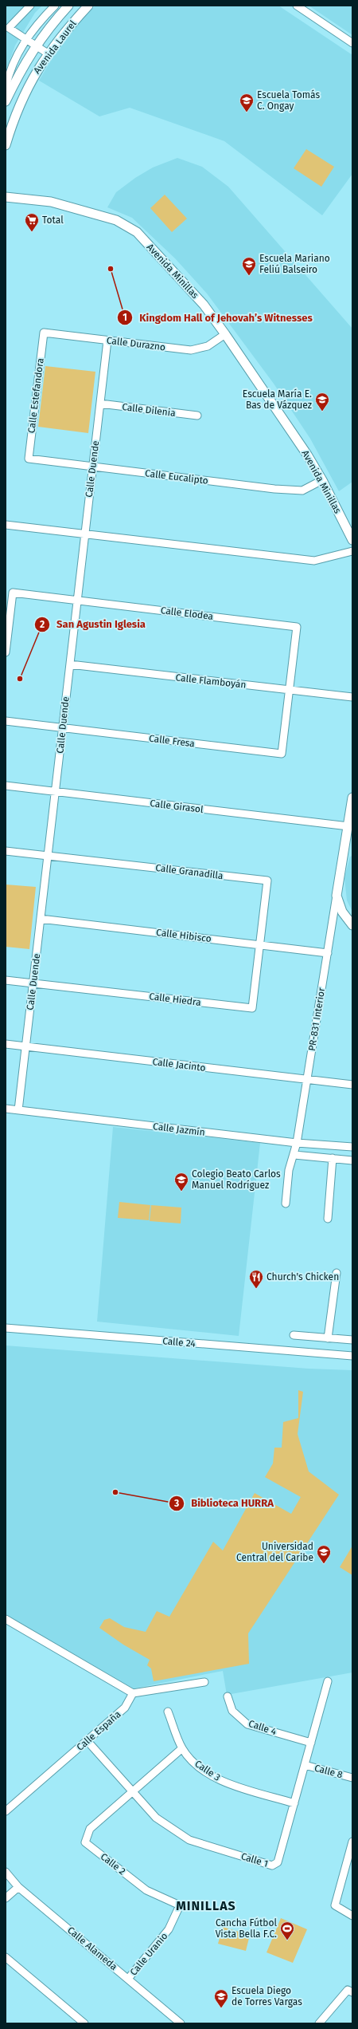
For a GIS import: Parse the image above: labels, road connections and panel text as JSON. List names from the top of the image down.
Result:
{
  "streets": {
    "main road": ["Avenida Laurel", "Avenida Minillas"],
    "street": [
      "Calle Durazno",
      "Calle Estefandora",
      "Calle Dilenia",
      "Calle Duende",
      "Calle Eucalipto",
      "Calle Elodea",
      "Calle Flamboyán",
      "Calle Fresa",
      "Calle Girasol",
      "Calle Granadilla",
      "Calle Hibisco",
      "Calle Hiedra",
      "PR-831 Interior",
      "Calle Jacinto",
      "Calle Jazmín",
      "Calle 24",
      "Calle 4",
      "Calle España",
      "Calle 3",
      "Calle 8",
      "Calle 1",
      "Calle 2",
      "Calle Alameda",
      "Calle Uranio"
    ]
  },
  "crossings": [
    ["Avenida Minillas", "Calle Durazno"],
    ["Avenida Minillas", "Calle Eucalipto"],
    ["Calle Durazno", "Calle Estefandora"],
    ["Calle Durazno", "Calle Duende"],
    ["Calle Estefandora", "Calle Eucalipto"],
    ["Calle Dilenia", "Calle Duende"],
    ["Calle Duende", "Calle Eucalipto"],
    ["Calle Duende", "Calle Elodea"],
    ["Calle Duende", "Calle Flamboyán"],
    ["Calle Duende", "Calle Fresa"],
    ["Calle Duende", "Calle Girasol"],
    ["Calle Duende", "Calle Granadilla"],
    ["Calle Duende", "Calle Hibisco"],
    ["Calle Duende", "Calle Hiedra"],
    ["Calle Duende", "Calle Jacinto"],
    ["Calle Duende", "Calle Jazmín"],
    ["Calle Elodea", "Calle Flamboyán"],
    ["Calle Elodea", "Calle Fresa"],
    ["Calle Flamboyán", "Calle Fresa"],
    ["Calle Granadilla", "Calle Hibisco"],
    ["Calle Granadilla", "Calle Hiedra"],
    ["Calle Hibisco", "Calle Hiedra"],
    ["Calle Hibisco", "PR-831 Interior"],
    ["PR-831 Interior", "Calle Jacinto"],
    ["PR-831 Interior", "Calle Jazmín"],
    ["Calle 4", "Calle 1"],
    ["Calle España", "Calle 1"],
    ["Calle 3", "Calle 1"],
    ["Calle 8", "Calle 1"],
    ["Calle 1", "Calle 2"],
    ["Calle 2", "Calle Uranio"],
    ["Calle Alameda", "Calle Uranio"]
  ],
  "districts": ["MINILLAS"],
  "places": {
    "school or university": [
      "Escuela Tomás C. Ongay",
      "Escuela Mariano Feliú Balseiro",
      "Escuela María E. Bas de Vázquez",
      "Colegio Beato Carlos Manuel Rodríguez",
      "Universidad Central del Caribe",
      "Escuela Diego de Torres Vargas"
    ],
    "supermarket": ["Total"],
    "other": ["Kingdom Hall of Jehovah’s Witnesses", "San Agustin Iglesia", "Biblioteca HURRA"],
    "restaurant": ["Church's Chicken"],
    "sports": ["Cancha Fútbol Vista Bella F.C."]
  }
}
